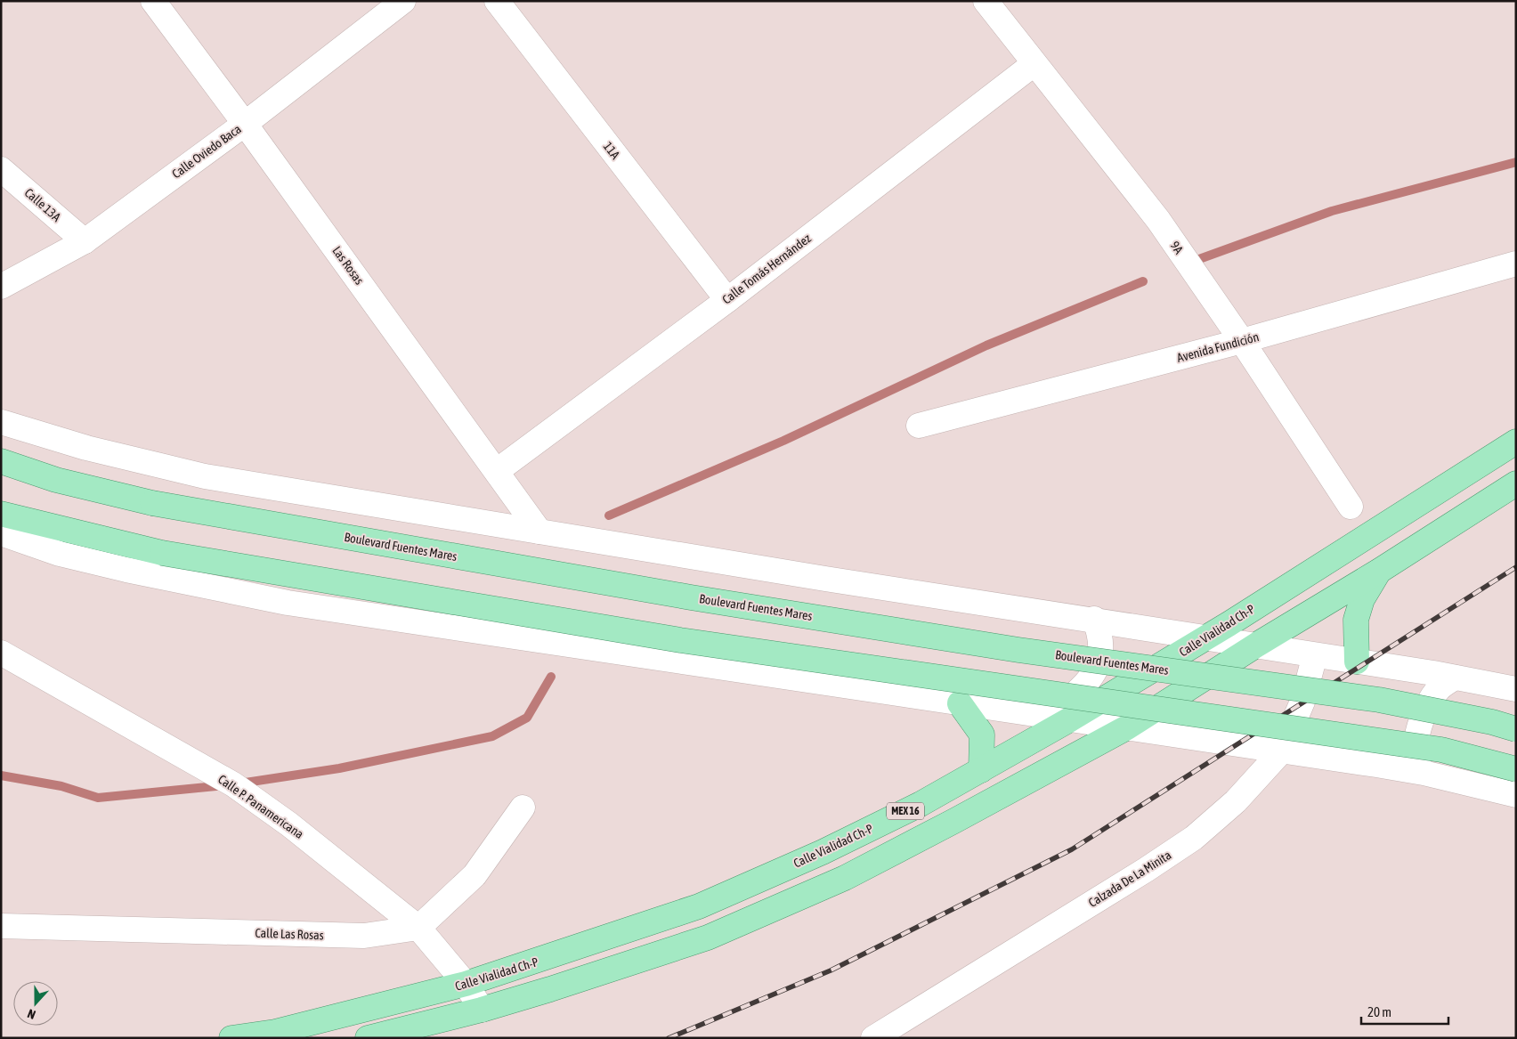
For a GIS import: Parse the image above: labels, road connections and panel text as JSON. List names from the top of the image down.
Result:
{
  "streets": {
    "main road": ["Boulevard Fuentes Mares", "Calle Vialidad Ch-P", "MEX 16"],
    "street": [
      "11A",
      "Calle Oviedo Baca",
      "Calle 13A",
      "9A",
      "Las Rosas",
      "Calle Tomás Hernández",
      "Avenida Fundición",
      "Calle P. Panamericana",
      "Calzada De La Minita",
      "Calle Las Rosas"
    ]
  },
  "crossings": [
    ["11A", "Calle Tomás Hernández"],
    ["Calle Oviedo Baca", "Calle 13A"],
    ["Calle Oviedo Baca", "Las Rosas"],
    ["9A", "Calle Tomás Hernández"],
    ["9A", "Avenida Fundición"],
    ["Las Rosas", "Calle Tomás Hernández"],
    ["Calle Vialidad Ch-P", "Calle P. Panamericana"],
    ["Calle P. Panamericana", "MEX 16"],
    ["Calle P. Panamericana", "Calle Las Rosas"]
  ],
  "scale_bar": "20 m",
  "north": "bottom"
}
